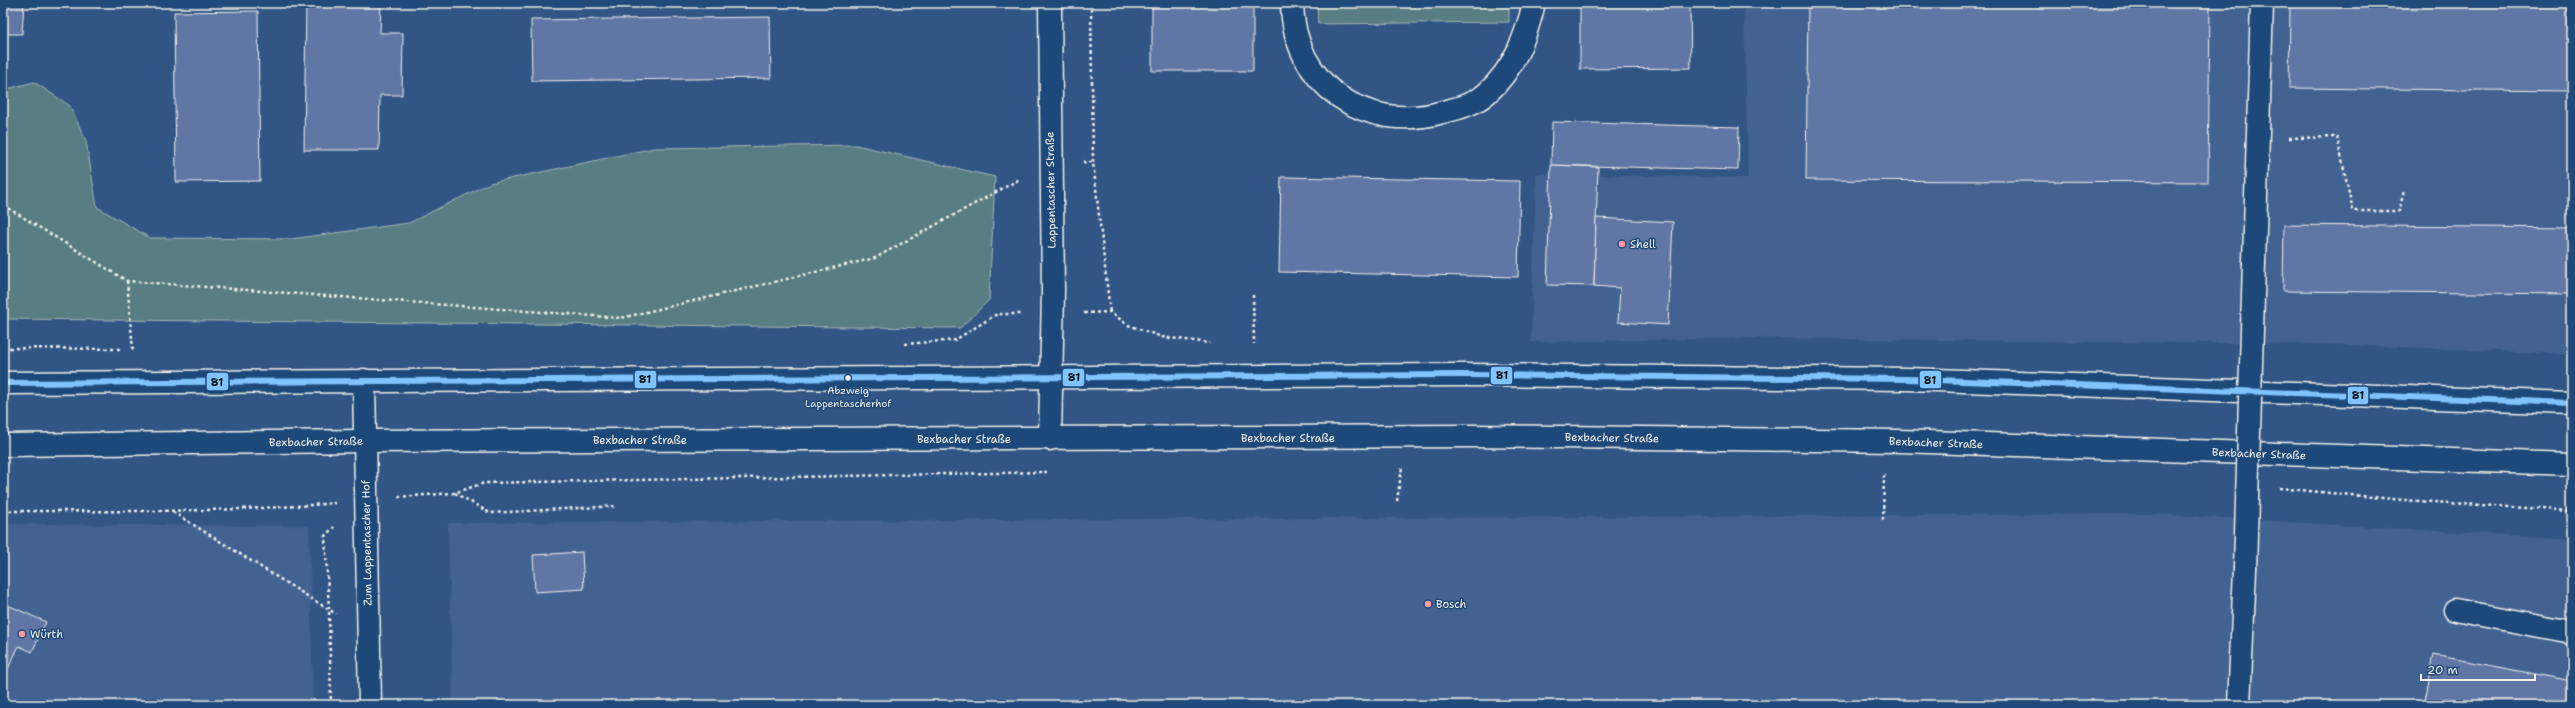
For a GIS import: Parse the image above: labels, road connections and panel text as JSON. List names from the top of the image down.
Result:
{
  "streets": {
    "main road": ["Lappentascher Straße", "Bexbacher Straße", "Zum Lappentascher Hof"]
  },
  "crossings": [
    ["Lappentascher Straße", "Bexbacher Straße"],
    ["Bexbacher Straße", "Zum Lappentascher Hof"]
  ],
  "places": [
    "Shell",
    "Abzweig Lappentascherhof",
    "Bosch",
    "Würth"
  ],
  "lines": ["transit line 81"],
  "scale_bar": "20 m"
}
